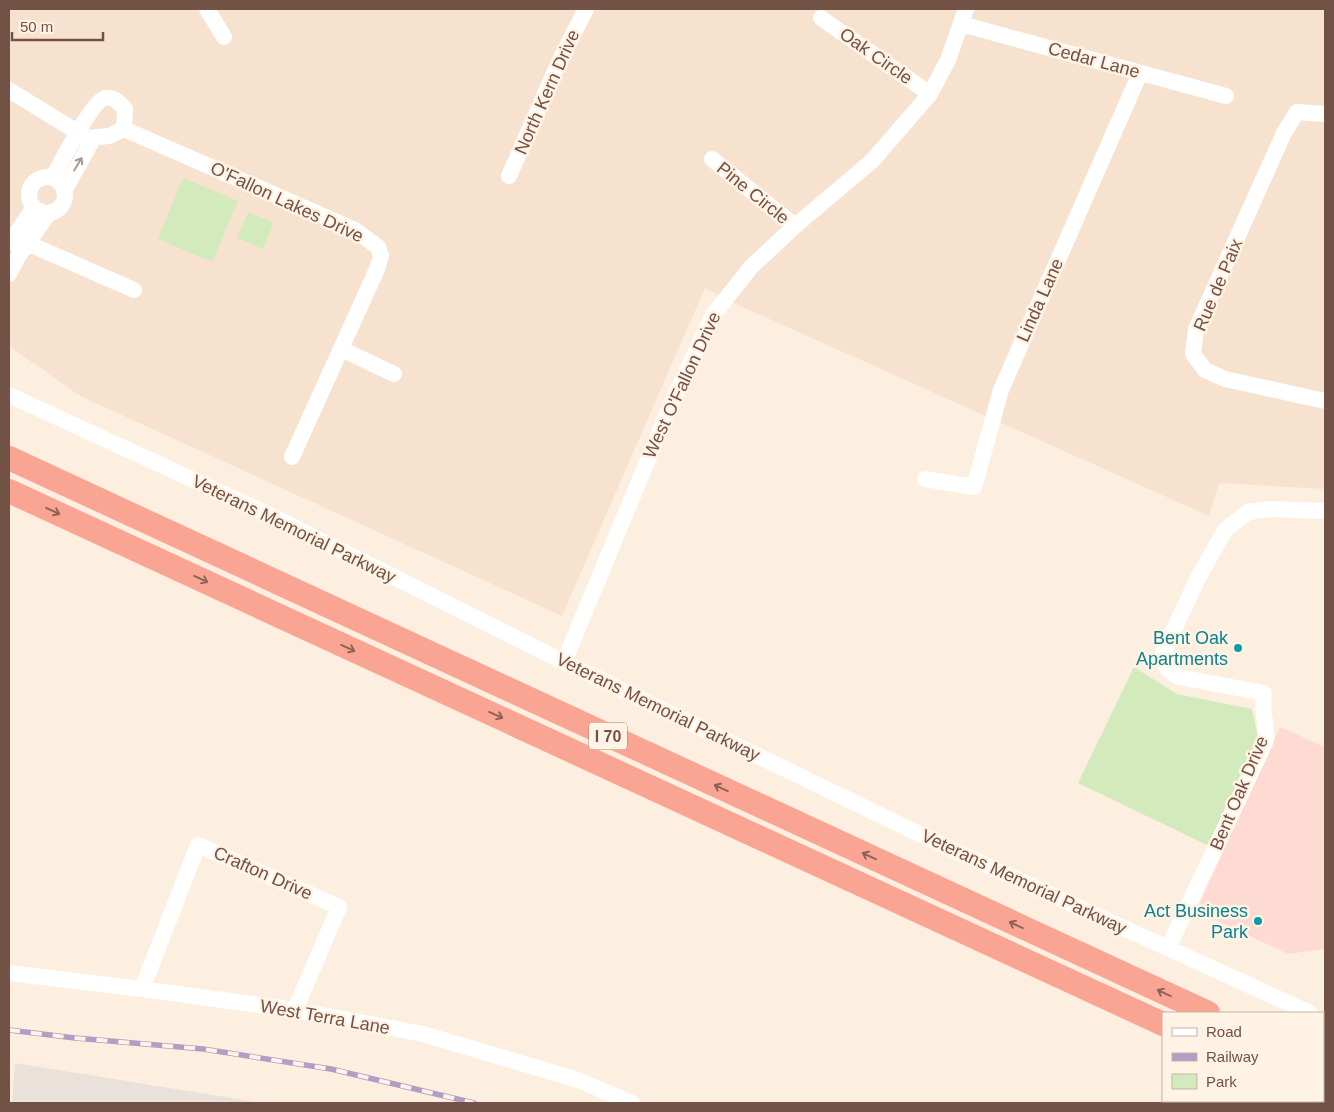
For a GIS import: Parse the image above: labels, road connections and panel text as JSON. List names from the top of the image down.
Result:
{
  "streets": {
    "highway": ["I 70"],
    "street": [
      "Oak Circle",
      "Cedar Lane",
      "North Kern Drive",
      "Pine Circle",
      "O'Fallon Lakes Drive",
      "Rue de Paix",
      "Linda Lane",
      "West O'Fallon Drive",
      "Veterans Memorial Parkway",
      "Bent Oak Drive",
      "Crafton Drive",
      "West Terra Lane"
    ]
  },
  "crossings": [
    ["Oak Circle", "West O'Fallon Drive"],
    ["Cedar Lane", "Linda Lane"],
    ["Cedar Lane", "West O'Fallon Drive"],
    ["Pine Circle", "West O'Fallon Drive"],
    ["West O'Fallon Drive", "Veterans Memorial Parkway"],
    ["Veterans Memorial Parkway", "Bent Oak Drive"],
    ["Crafton Drive", "West Terra Lane"]
  ],
  "places": ["Bent Oak Apartments", "Act Business Park"],
  "legend": ["Road", "Railway", "Park"],
  "scale_bar": "50 m"
}
